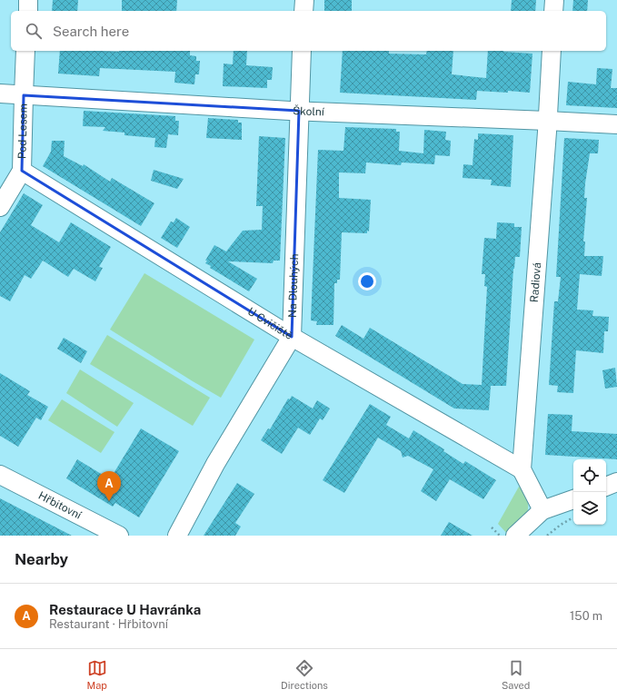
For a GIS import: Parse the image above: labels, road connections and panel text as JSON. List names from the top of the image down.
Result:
{
  "streets": {
    "street": [
      "Školní",
      "Pod Lesem",
      "Radiová",
      "Na Dlouhých",
      "U Cvičiště",
      "Hřbitovní"
    ]
  },
  "crossings": [
    ["Školní", "Pod Lesem"],
    ["Školní", "Radiová"],
    ["Školní", "Na Dlouhých"],
    ["Pod Lesem", "U Cvičiště"],
    ["Radiová", "U Cvičiště"],
    ["Na Dlouhých", "U Cvičiště"]
  ],
  "page": {
    "search": "Search here",
    "pins": "A",
    "heading": "Nearby",
    "list": [
      {
        "mark": "A",
        "name": "Restaurace U Havránka",
        "note": "Restaurant · Hřbitovní",
        "value": "150 m"
      }
    ],
    "nav": ["Map", "Directions", "Saved"]
  }
}
